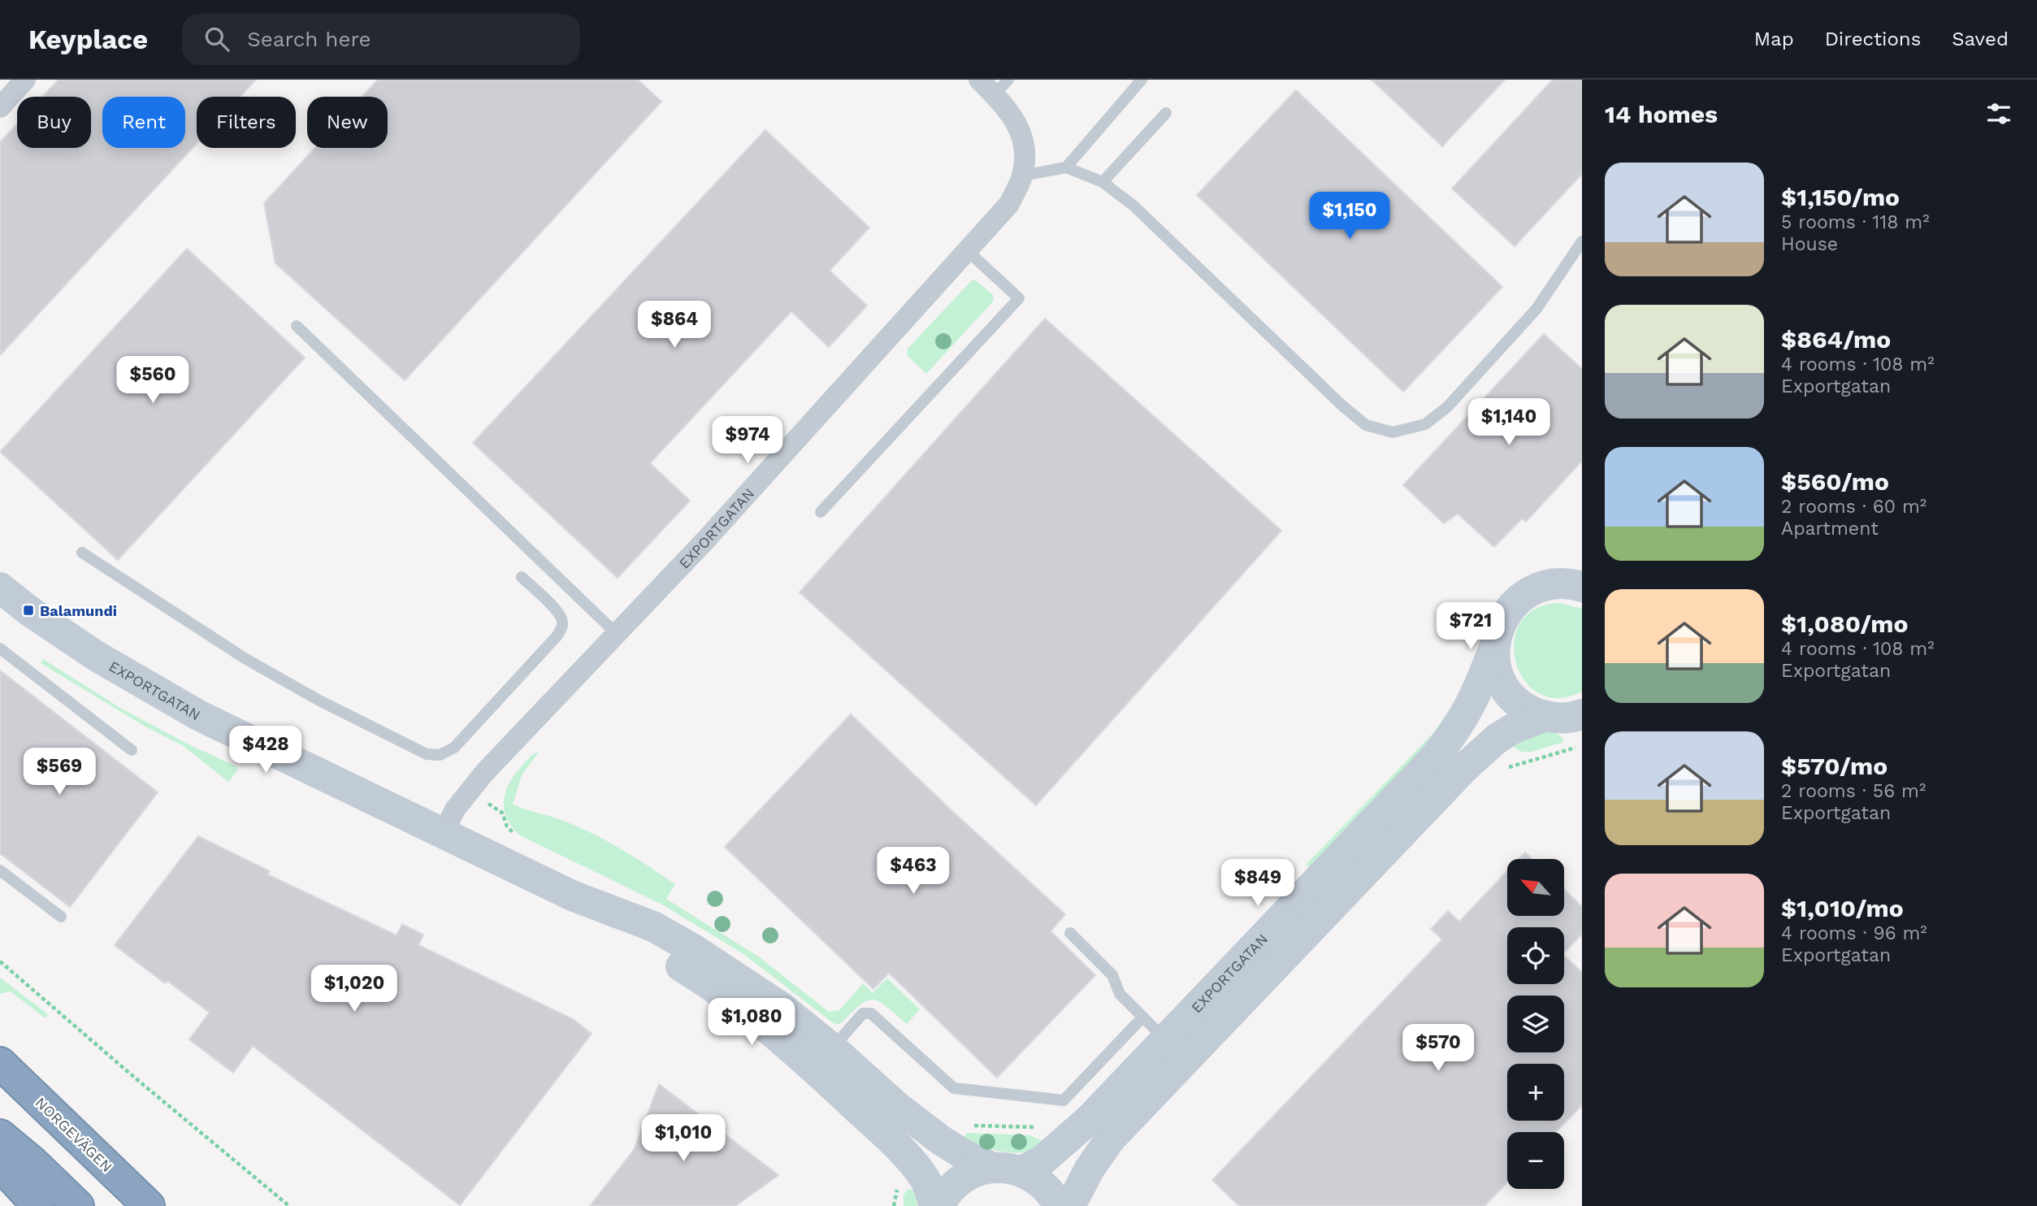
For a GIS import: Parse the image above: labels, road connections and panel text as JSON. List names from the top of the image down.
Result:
{
  "streets": {
    "highway": ["NORGEVÄGEN"],
    "street": ["EXPORTGATAN"]
  },
  "places": {
    "transit": ["Balamundi"]
  },
  "north": "top left",
  "page": {
    "header": "Keyplace",
    "search": "Search here",
    "nav": ["Map", "Directions", "Saved"],
    "heading": "14 homes",
    "chip": [
      "Buy",
      "Rent",
      "Filters",
      "New"
    ],
    "list": [
      {
        "name": "$1,150/mo",
        "note": "5 rooms · 118 m² · House"
      },
      {
        "name": "$864/mo",
        "note": "4 rooms · 108 m² · Exportgatan"
      },
      {
        "name": "$560/mo",
        "note": "2 rooms · 60 m² · Apartment"
      },
      {
        "name": "$1,080/mo",
        "note": "4 rooms · 108 m² · Exportgatan"
      },
      {
        "name": "$570/mo",
        "note": "2 rooms · 56 m² · Exportgatan"
      },
      {
        "name": "$1,010/mo",
        "note": "4 rooms · 96 m² · Exportgatan"
      }
    ],
    "price": [
      "$1,150",
      "$864",
      "$560",
      "$1,140",
      "$974",
      "$721",
      "$428",
      "$569",
      "$463",
      "$849",
      "$1,020",
      "$1,080",
      "$570",
      "$1,010"
    ],
    "map_buttons": ["+", "−"]
  }
}
